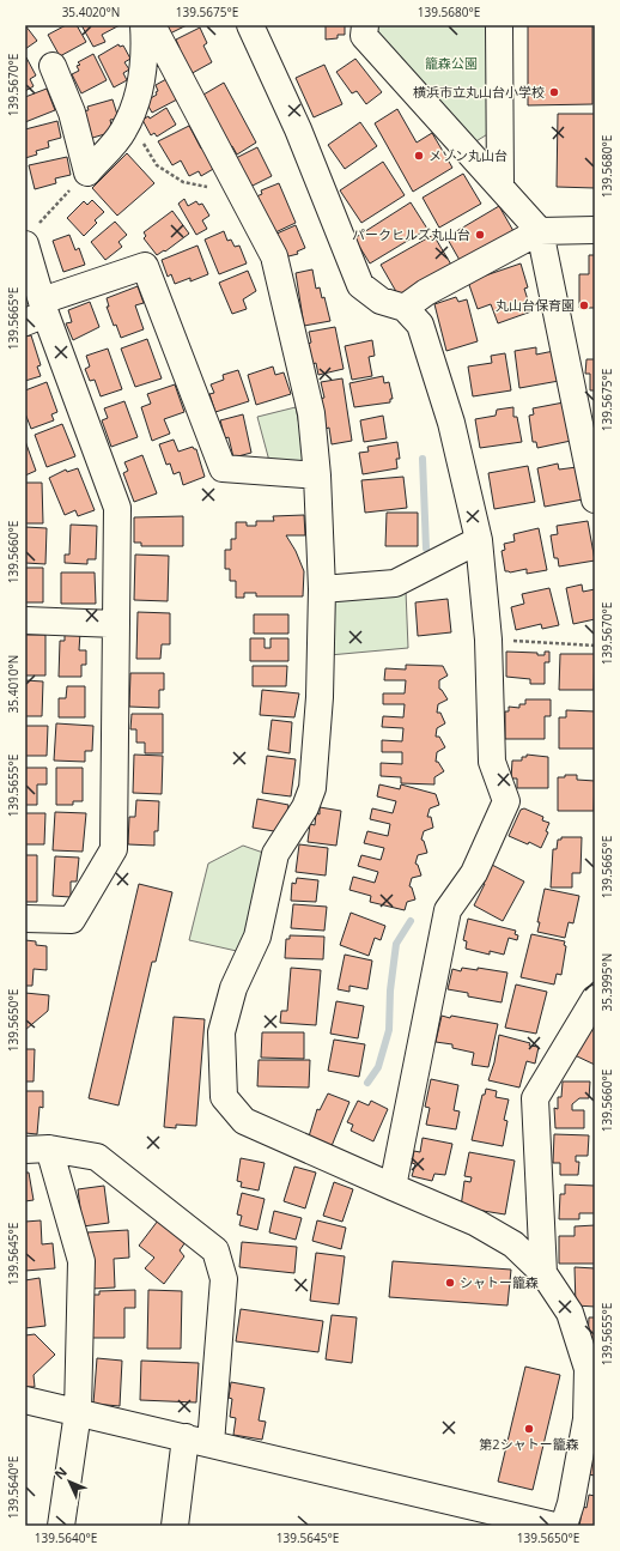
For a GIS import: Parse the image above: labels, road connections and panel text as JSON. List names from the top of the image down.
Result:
{
  "parks": ["籠森公園"],
  "places": [
    "横浜市立丸山台小学校",
    "メゾン丸山台",
    "パークヒルズ丸山台",
    "丸山台保育園",
    "シャトー籠森",
    "第2シャトー籠森"
  ],
  "north": "top left",
  "coordinates": [
    "35.4020°N",
    "139.5675°E",
    "139.5680°E",
    "139.5670°E",
    "139.5665°E",
    "139.5660°E",
    "35.4010°N",
    "139.5655°E",
    "35.3995°N",
    "139.5650°E",
    "139.5645°E",
    "139.5640°E"
  ]
}
